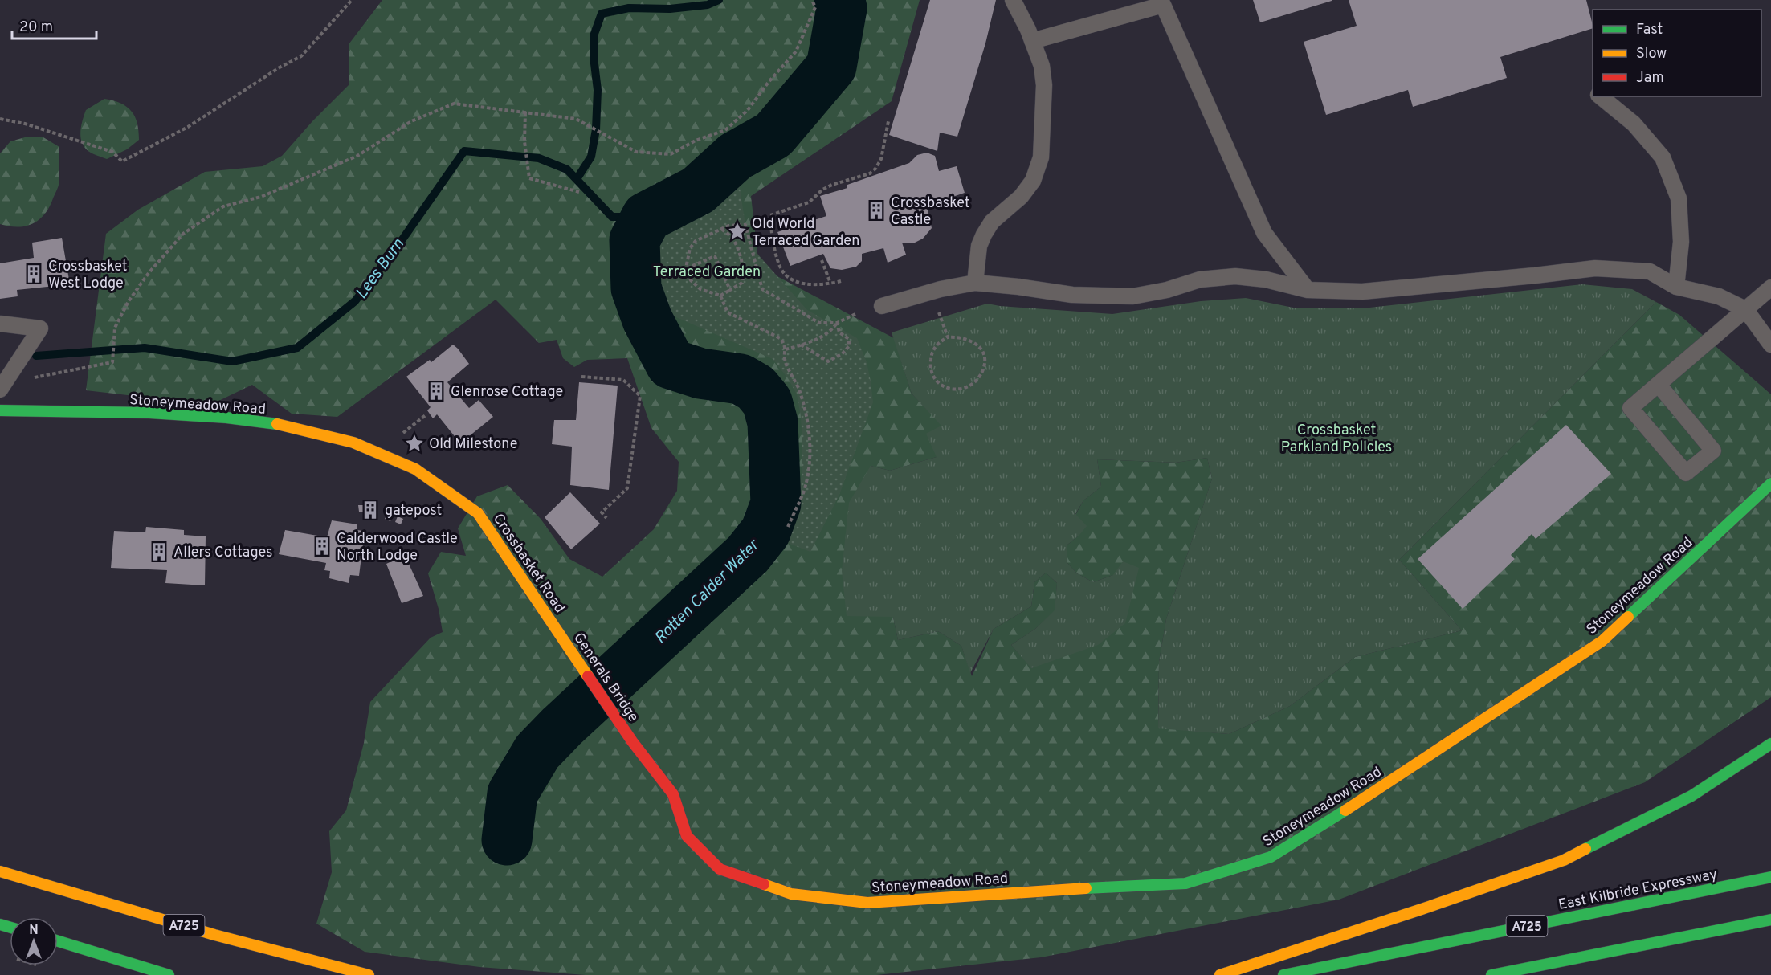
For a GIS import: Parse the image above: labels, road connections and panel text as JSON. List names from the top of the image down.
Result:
{
  "streets": {
    "main road": [
      "Stoneymeadow Road",
      "Crossbasket Road",
      "Generals Bridge",
      "East Kilbride Expressway",
      "A725"
    ]
  },
  "crossings": [
    ["Stoneymeadow Road", "Crossbasket Road"],
    ["Stoneymeadow Road", "Generals Bridge"],
    ["Crossbasket Road", "Generals Bridge"]
  ],
  "water": ["Lees Burn", "Rotten Calder Water"],
  "parks": ["Terraced Garden", "Crossbasket Parkland Policies"],
  "places": {
    "building": [
      "Crossbasket Castle",
      "Crossbasket West Lodge",
      "Glenrose Cottage",
      "gatepost",
      "Calderwood Castle North Lodge",
      "Allers Cottages"
    ],
    "place": ["Old World Terraced Garden", "Old Milestone"]
  },
  "legend": ["Fast", "Slow", "Jam"],
  "scale_bar": "20 m",
  "north": "top"
}
